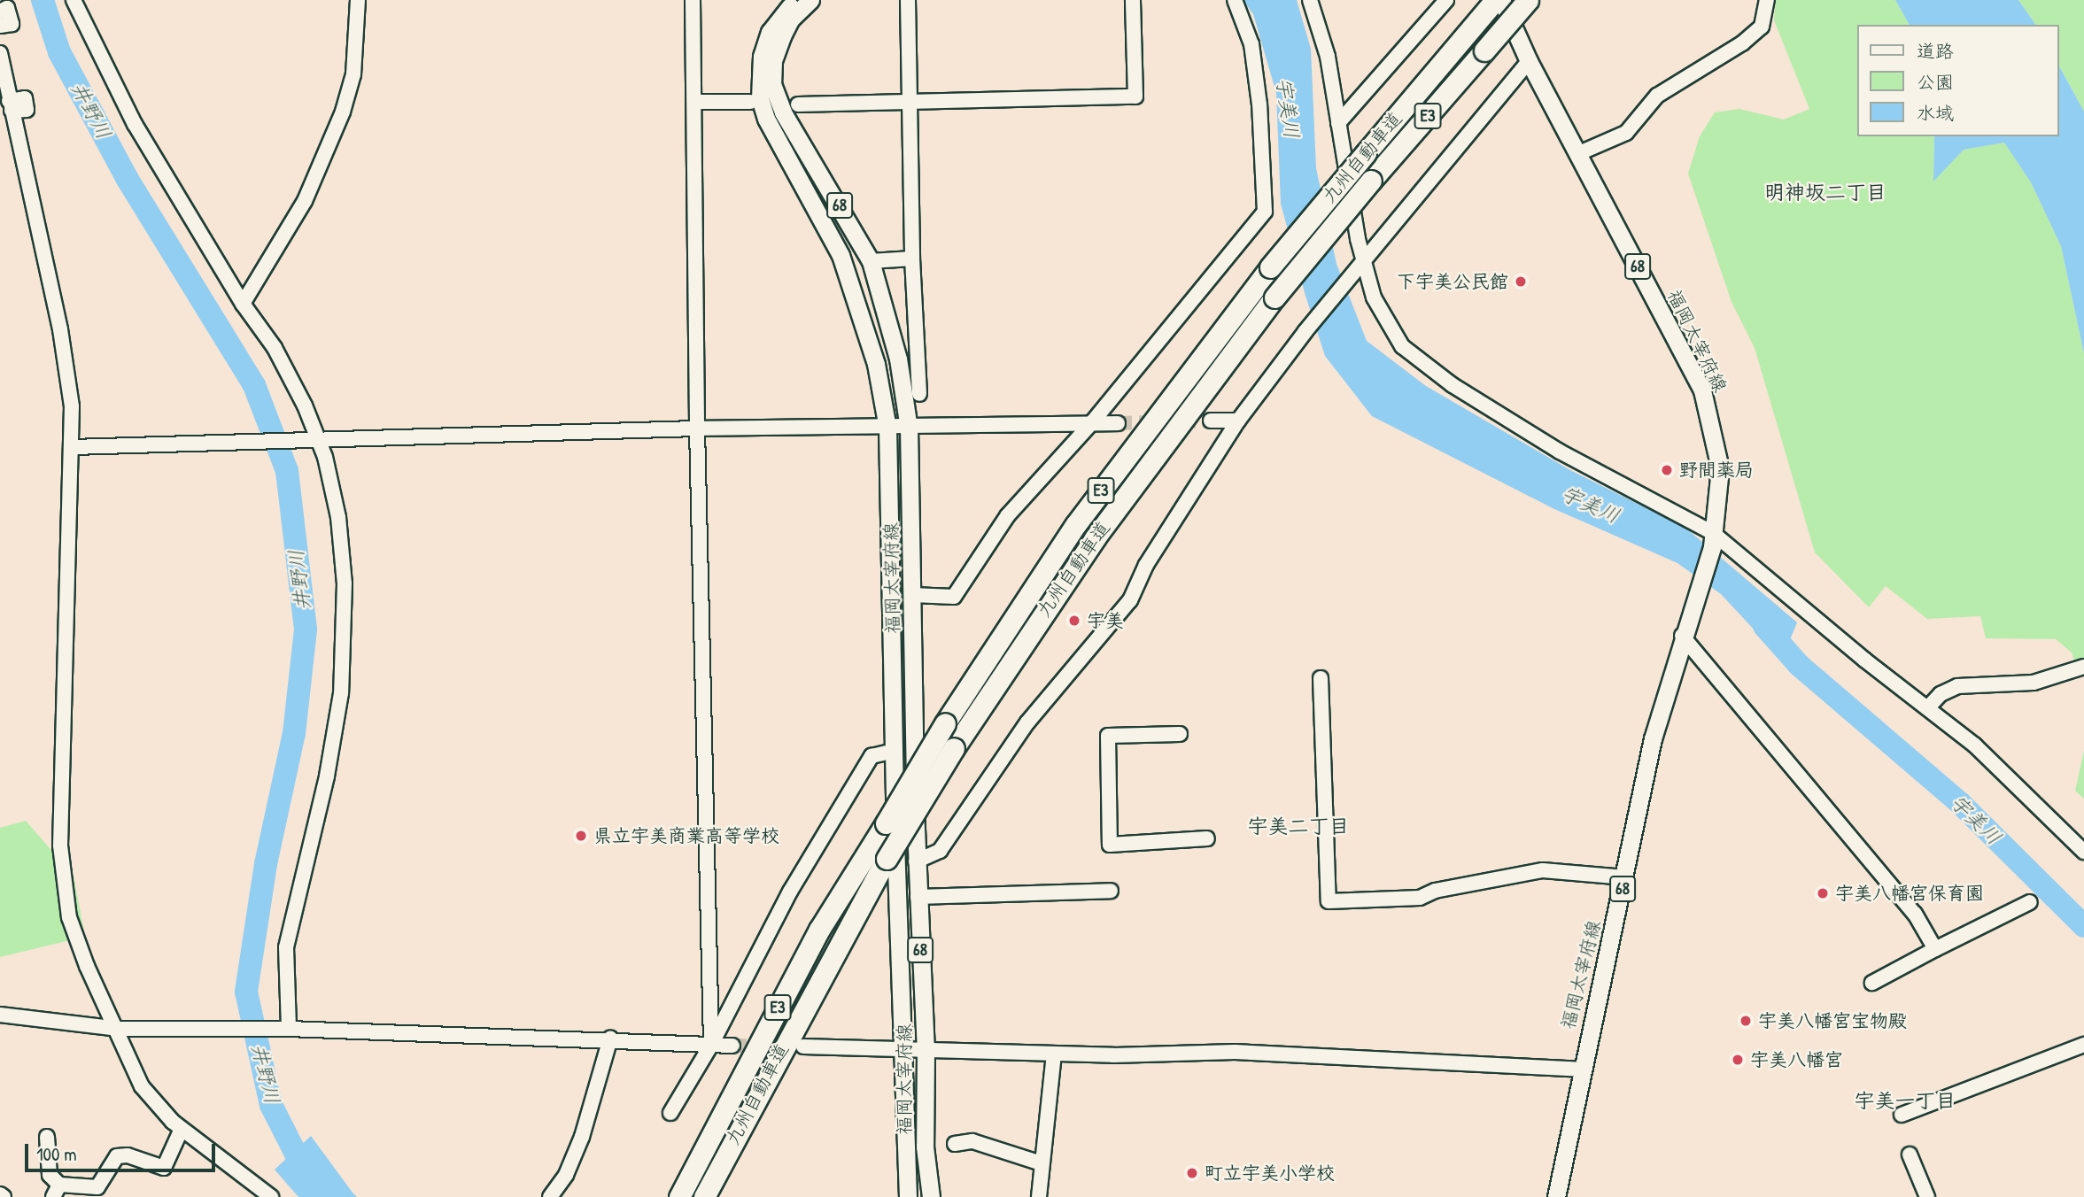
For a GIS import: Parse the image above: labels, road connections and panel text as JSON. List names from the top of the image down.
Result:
{
  "streets": {
    "highway": ["E3", "九州自動車道"],
    "main road": ["68", "福岡太宰府線"]
  },
  "districts": ["明神坂二丁目", "宇美二丁目", "宇美一丁目"],
  "water": ["宇美川", "井野川"],
  "places": [
    "下宇美公民館",
    "野間薬局",
    "宇美",
    "県立宇美商業高等学校",
    "宇美八幡宮保育園",
    "宇美八幡宮宝物殿",
    "宇美八幡宮",
    "町立宇美小学校"
  ],
  "legend": ["道路", "公園", "水域"],
  "scale_bar": "100 m"
}
